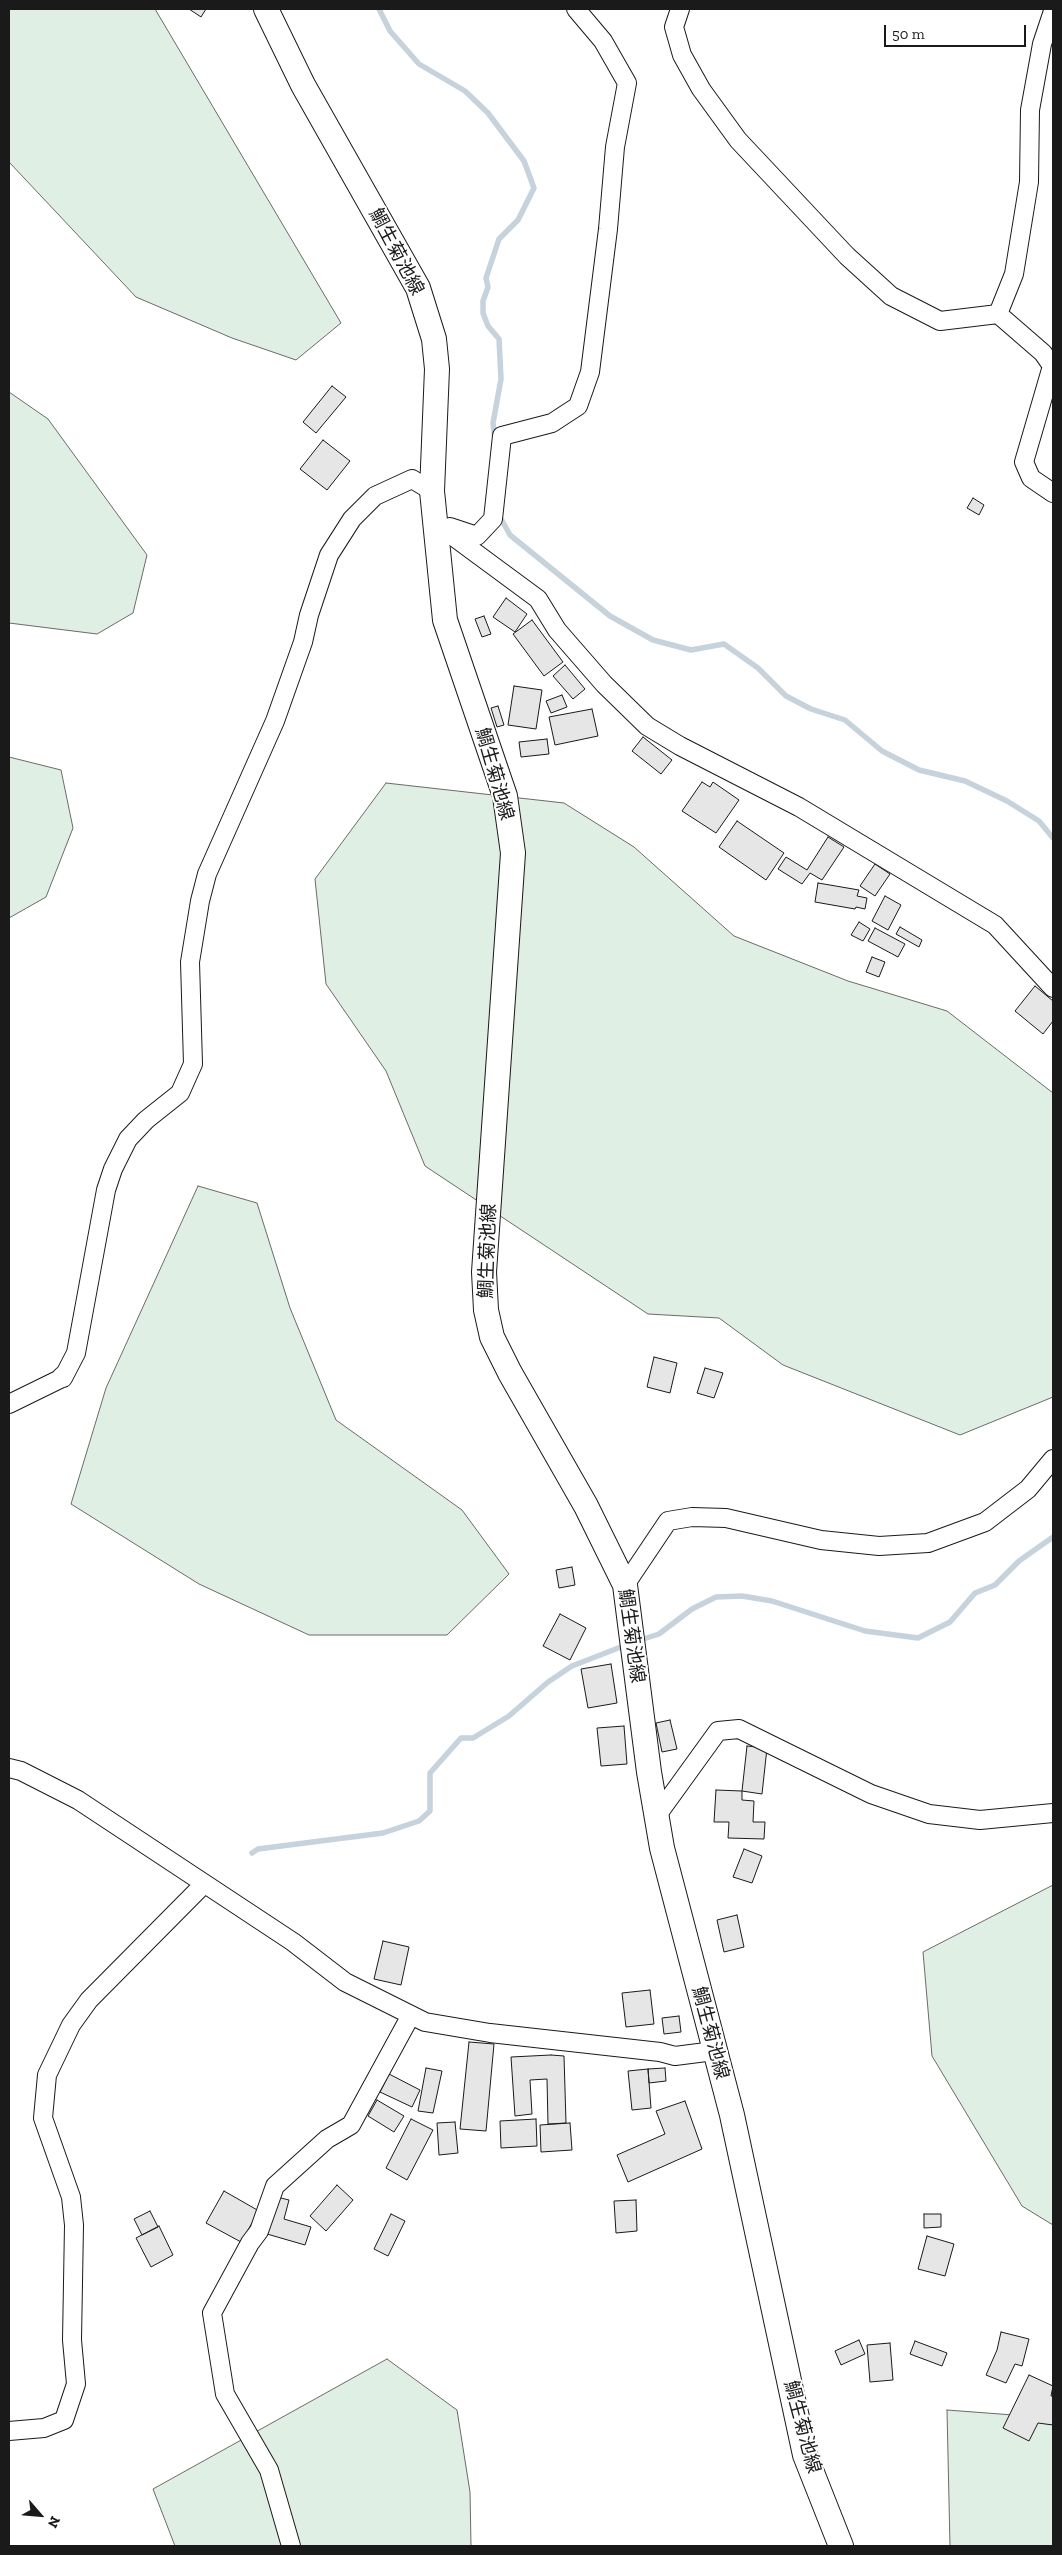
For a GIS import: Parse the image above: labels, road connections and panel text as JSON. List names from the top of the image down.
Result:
{
  "streets": {
    "main road": ["鯛生菊池線"]
  },
  "scale_bar": "50 m",
  "north": "bottom right"
}
